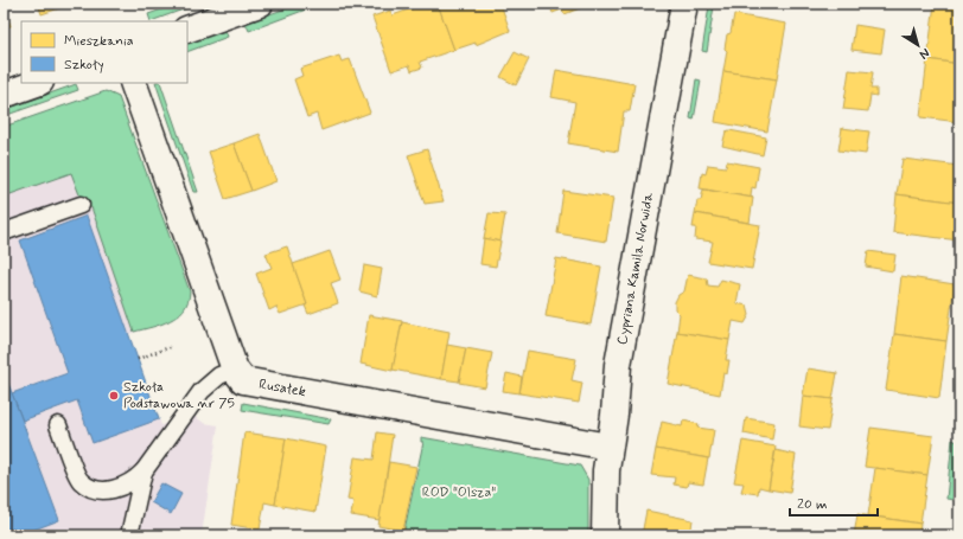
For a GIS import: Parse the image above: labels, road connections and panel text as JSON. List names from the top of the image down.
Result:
{
  "streets": {
    "street": ["Cypriana Kamila Norwida", "Rusałek"]
  },
  "crossings": [
    ["Cypriana Kamila Norwida", "Rusałek"]
  ],
  "parks": ["ROD \"Olsza\""],
  "places": ["Szkoła Podstawowa nr 75"],
  "legend": ["Mieszkania", "Szkoły"],
  "scale_bar": "20 m",
  "north": "bottom right"
}
